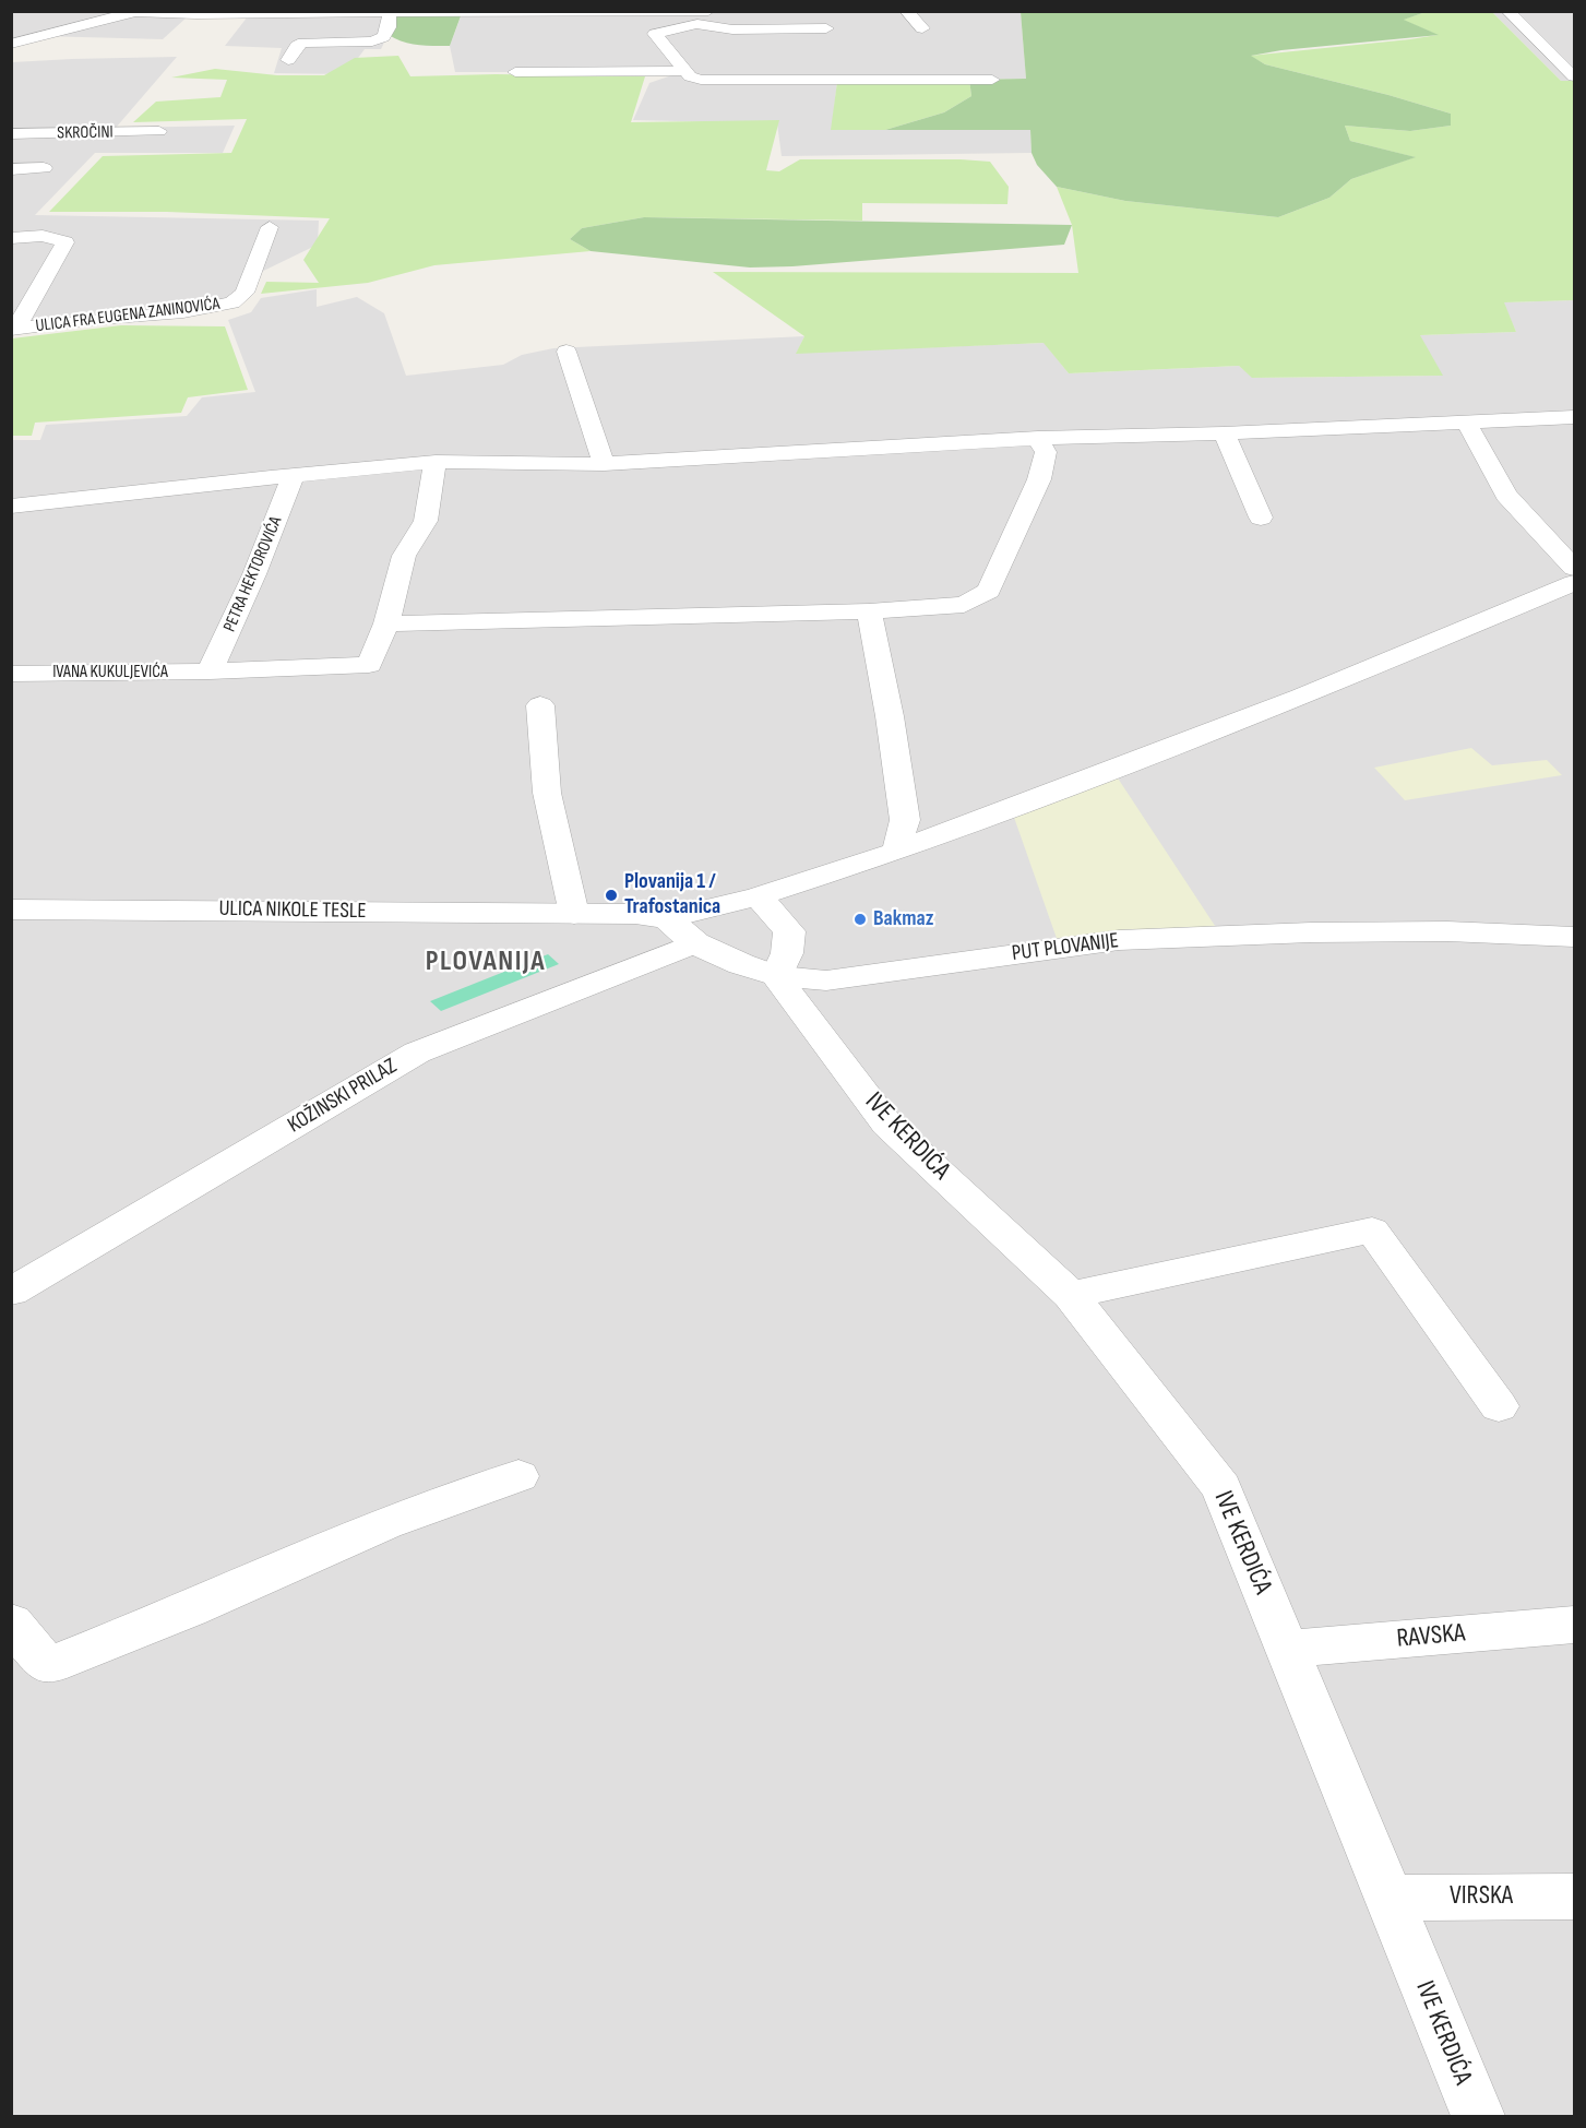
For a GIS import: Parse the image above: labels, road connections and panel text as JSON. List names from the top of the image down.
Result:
{
  "streets": {
    "street": [
      "SKROČINI",
      "ULICA FRA EUGENA ZANINOVIĆA",
      "PETRA HEKTOROVIĆA",
      "IVANA KUKULJEVIĆA",
      "ULICA NIKOLE TESLE",
      "PUT PLOVANIJE",
      "KOŽINSKI PRILAZ",
      "IVE KERDIĆA",
      "RAVSKA",
      "VIRSKA"
    ]
  },
  "crossings": [
    ["PETRA HEKTOROVIĆA", "IVANA KUKULJEVIĆA"],
    ["PUT PLOVANIJE", "KOŽINSKI PRILAZ"],
    ["PUT PLOVANIJE", "IVE KERDIĆA"],
    ["IVE KERDIĆA", "RAVSKA"],
    ["IVE KERDIĆA", "VIRSKA"]
  ],
  "districts": ["PLOVANIJA"],
  "places": ["Plovanija 1 / Trafostanica", "Bakmaz"]
}
